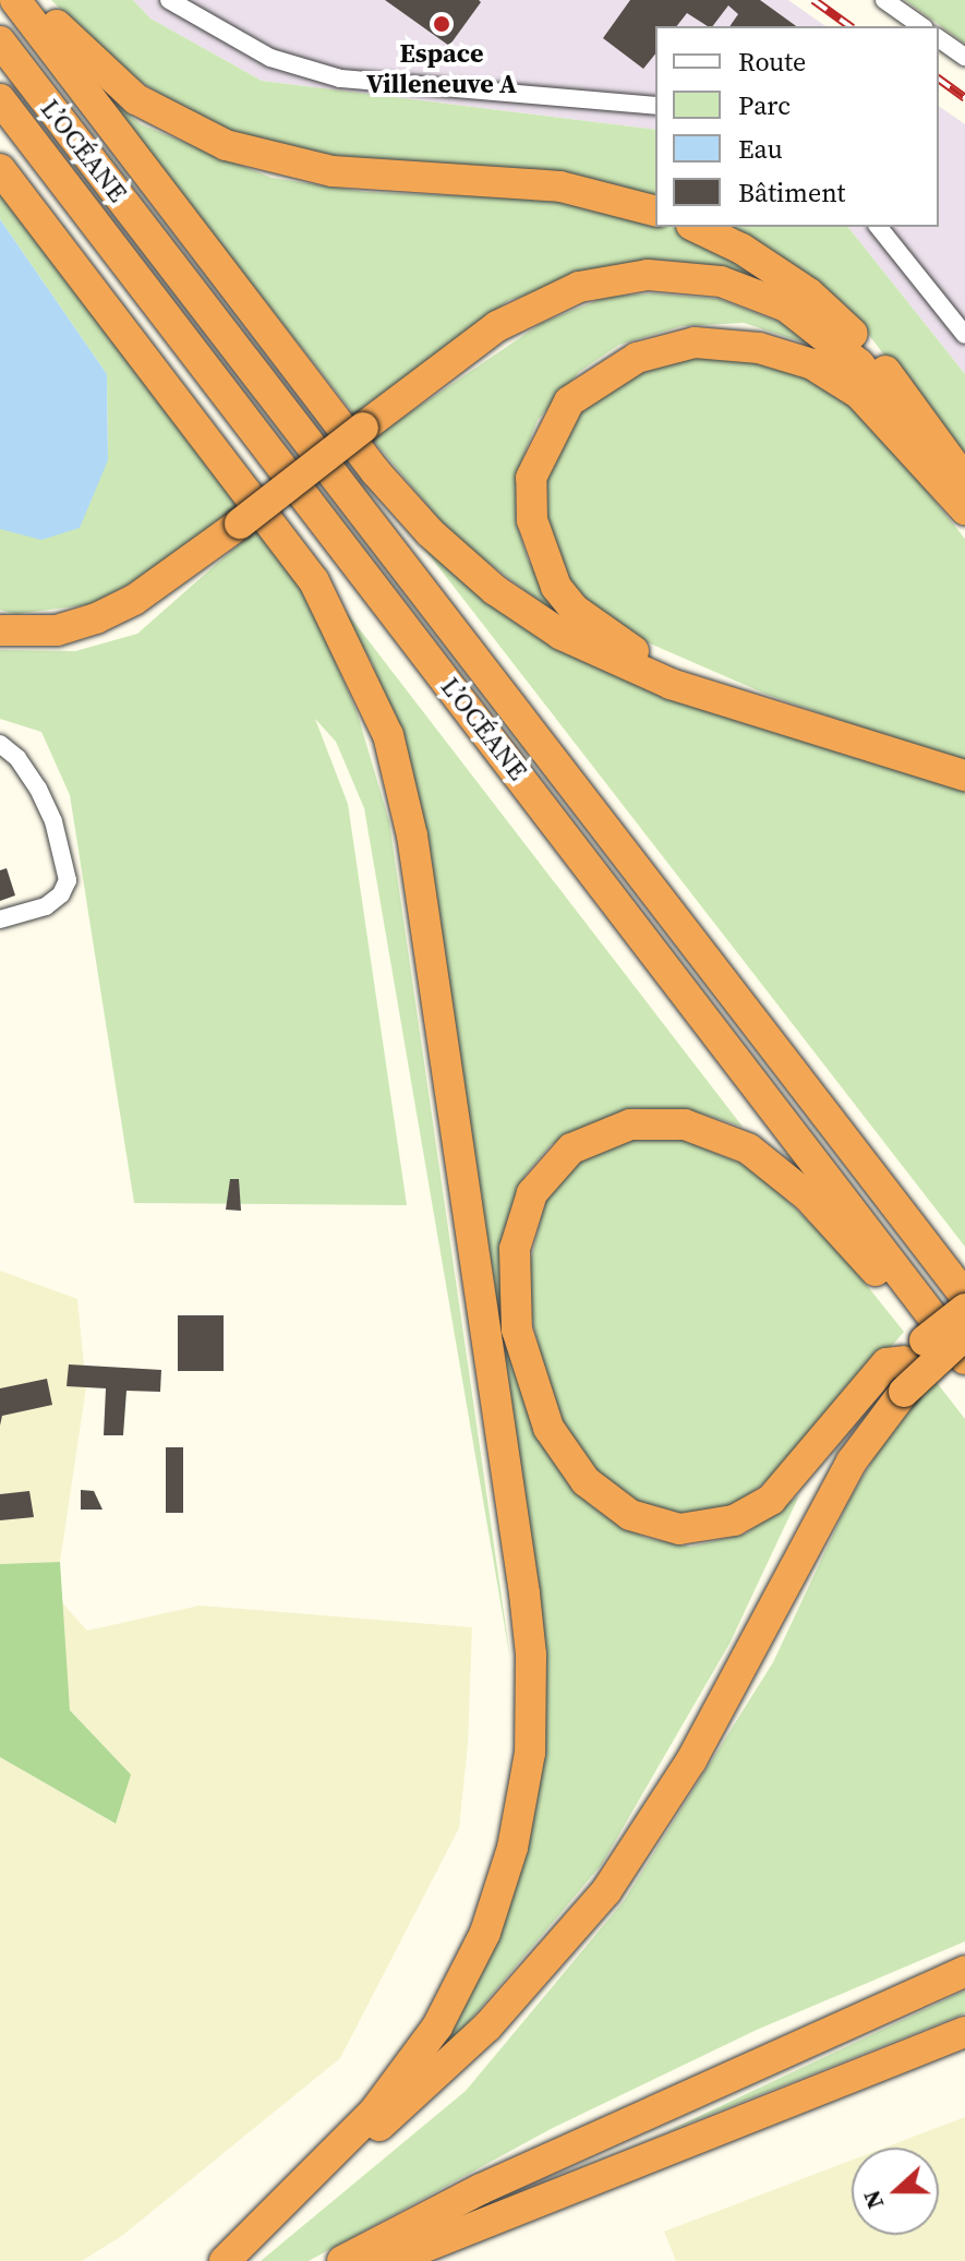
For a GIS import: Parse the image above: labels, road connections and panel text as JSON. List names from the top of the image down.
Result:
{
  "streets": {
    "highway": ["L’OCÉANE"]
  },
  "places": ["Espace Villeneuve A"],
  "legend": [
    "Route",
    "Parc",
    "Eau",
    "Bâtiment"
  ],
  "north": "left"
}
